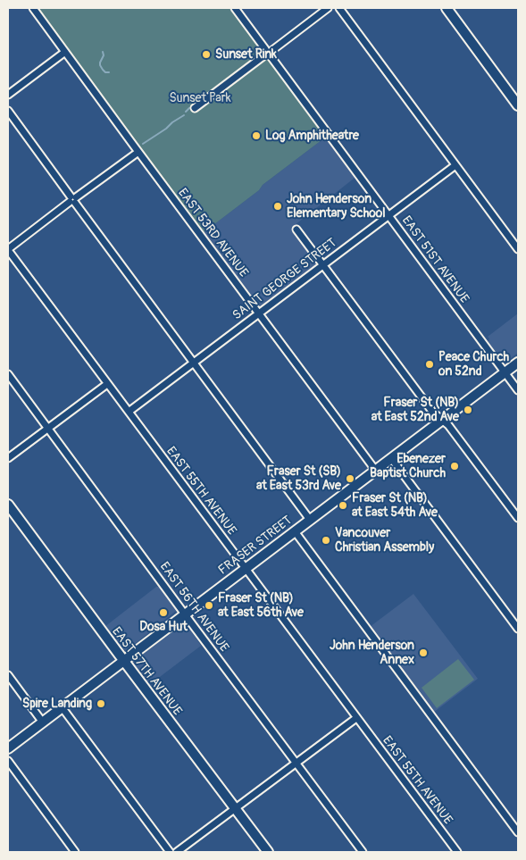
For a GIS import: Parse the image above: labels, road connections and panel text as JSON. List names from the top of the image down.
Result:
{
  "streets": {
    "street": [
      "EAST 53RD AVENUE",
      "EAST 51ST AVENUE",
      "SAINT GEORGE STREET",
      "EAST 55TH AVENUE",
      "FRASER STREET",
      "EAST 56TH AVENUE",
      "EAST 57TH AVENUE"
    ]
  },
  "crossings": [
    ["EAST 53RD AVENUE", "SAINT GEORGE STREET"],
    ["EAST 53RD AVENUE", "FRASER STREET"],
    ["EAST 51ST AVENUE", "SAINT GEORGE STREET"],
    ["EAST 51ST AVENUE", "FRASER STREET"],
    ["SAINT GEORGE STREET", "EAST 55TH AVENUE"],
    ["EAST 55TH AVENUE", "FRASER STREET"],
    ["FRASER STREET", "EAST 56TH AVENUE"],
    ["FRASER STREET", "EAST 57TH AVENUE"]
  ],
  "parks": ["Sunset Park"],
  "places": [
    "Sunset Rink",
    "Log Amphitheatre",
    "John Henderson Elementary School",
    "Peace Church on 52nd",
    "Fraser St (NB) at East 52nd Ave",
    "Ebenezer Baptist Church",
    "Fraser St (SB) at East 53rd Ave",
    "Fraser St (NB) at East 54th Ave",
    "Vancouver Christian Assembly",
    "Fraser St (NB) at East 56th Ave",
    "Dosa Hut",
    "John Henderson Annex",
    "Spire Landing"
  ]
}
